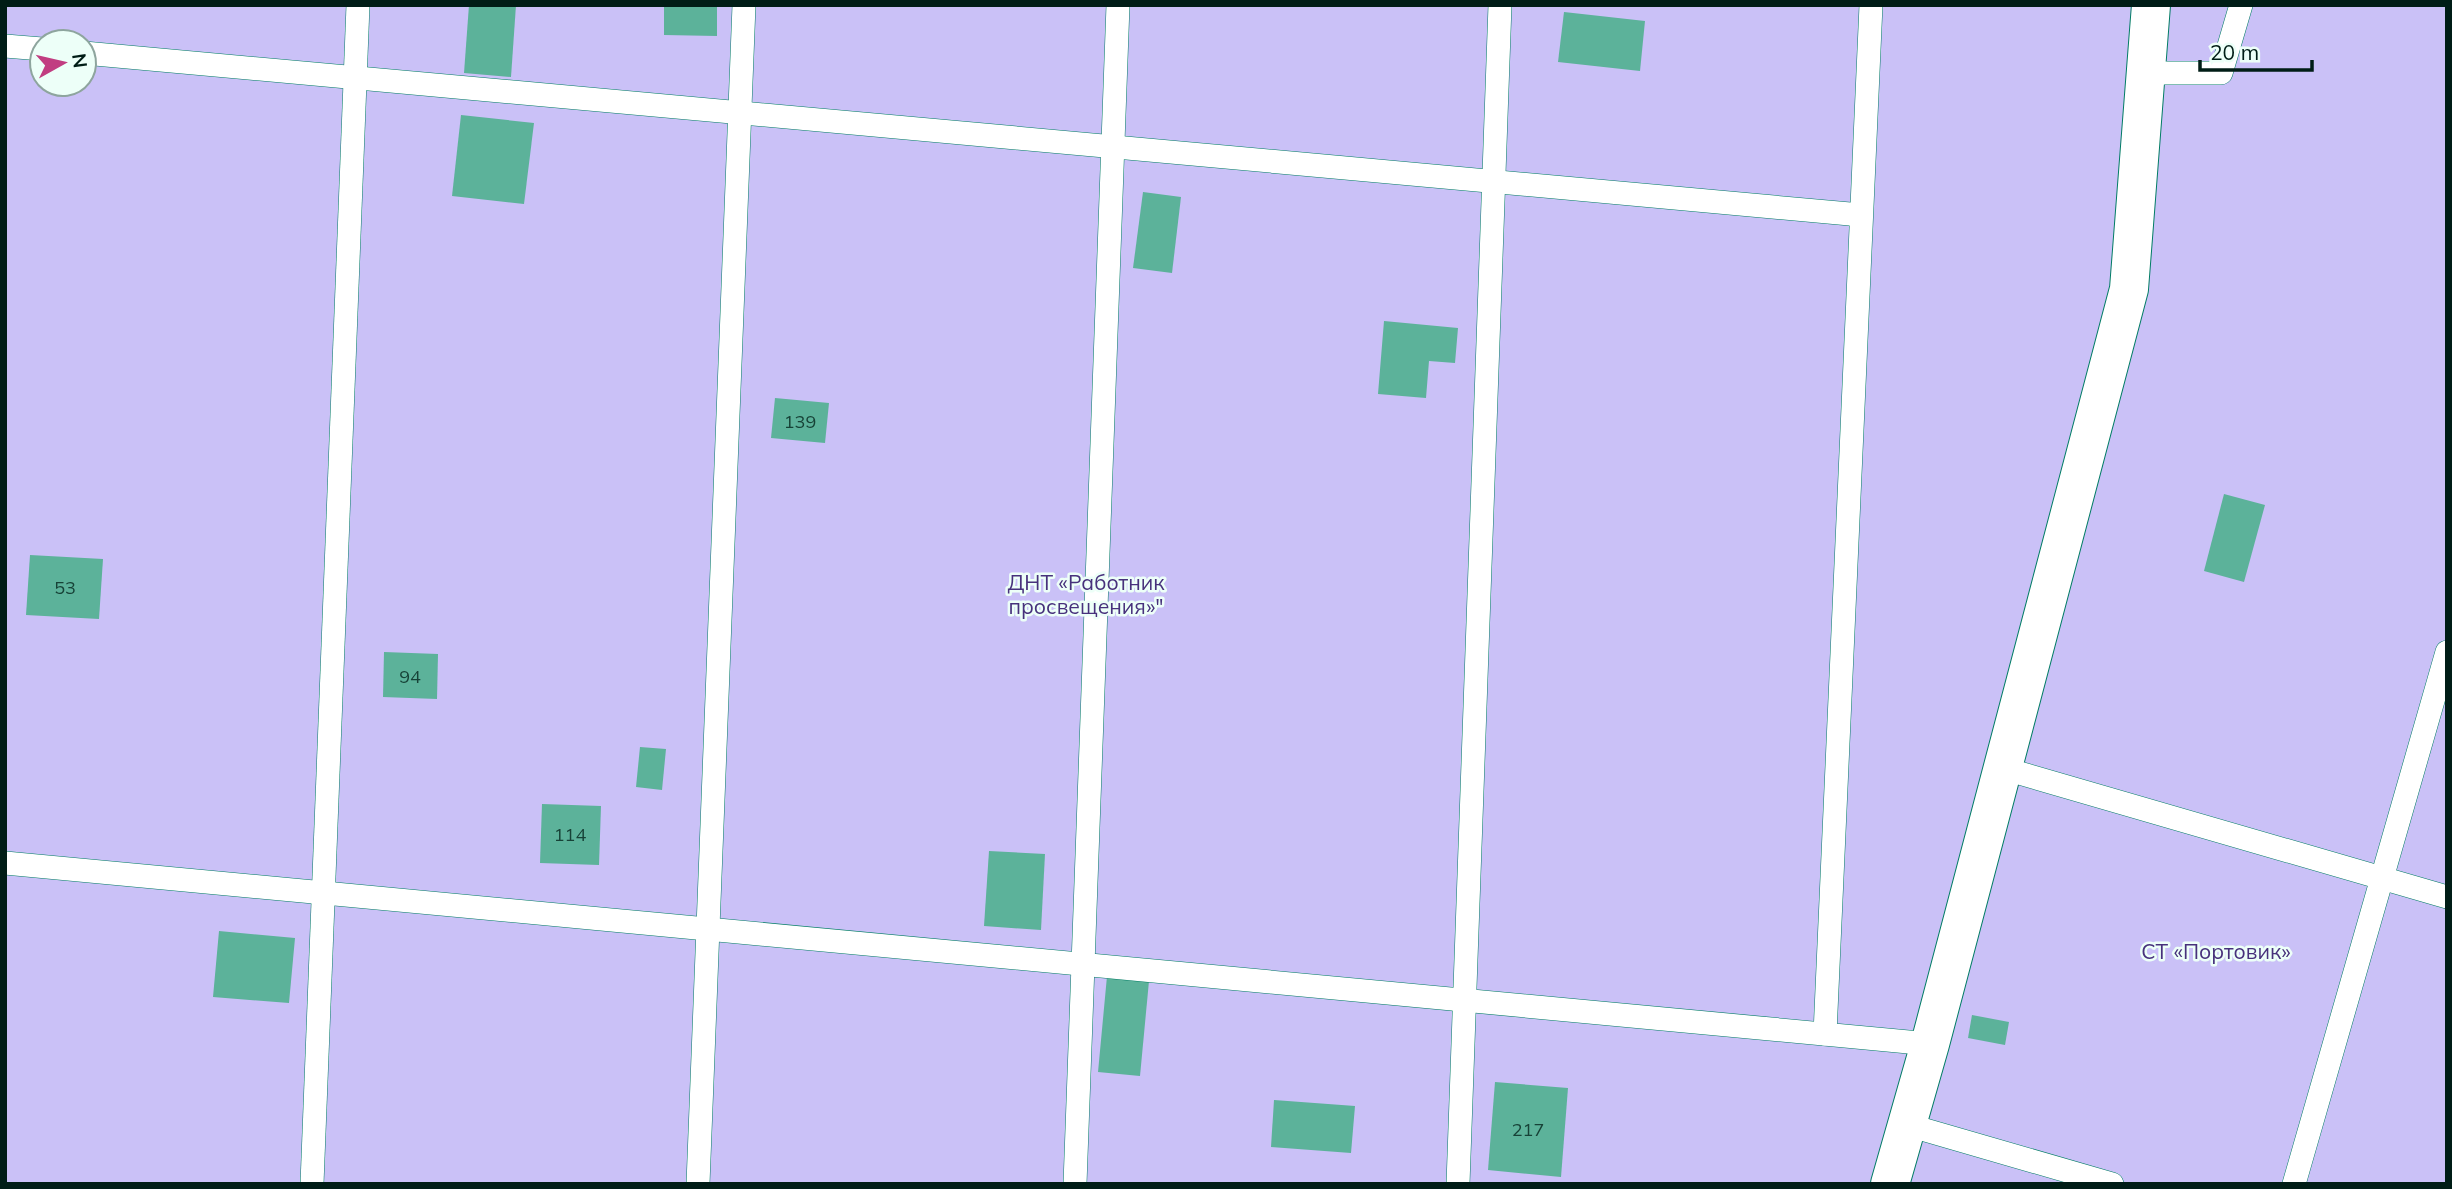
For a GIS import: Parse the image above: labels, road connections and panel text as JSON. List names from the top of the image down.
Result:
{
  "parks": ["ДНТ «Работник просвещения»\"", "СТ «Портовик»"],
  "house_numbers": [
    "139",
    "53",
    "94",
    "114",
    "217"
  ],
  "scale_bar": "20 m",
  "north": "right"
}
